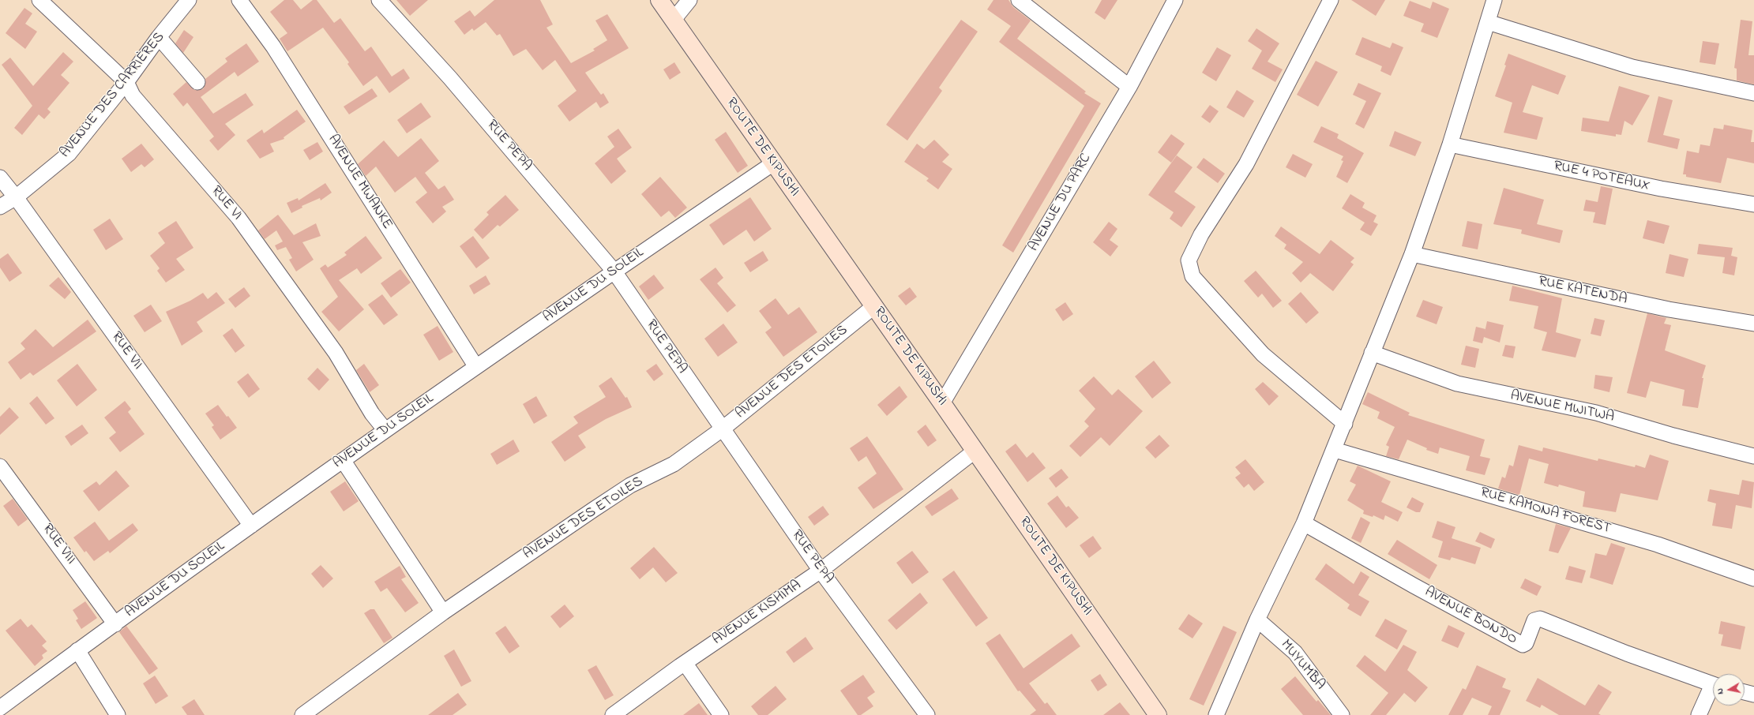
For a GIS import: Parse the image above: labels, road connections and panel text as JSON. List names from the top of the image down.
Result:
{
  "streets": {
    "main road": ["ROUTE DE KIPUSHI"],
    "street": [
      "AVENUE DES CARRIÈRES",
      "RUE PEPA",
      "RUE 4 POTEAUX",
      "AVENUE MWANKE",
      "AVENUE DU PARC",
      "RUE VI",
      "AVENUE DU SOLEIL",
      "RUE KATENDA",
      "RUE VII",
      "AVENUE DES ETOILES",
      "AVENUE MWITWA",
      "RUE KAMONA FOREST",
      "RUE VIII",
      "AVENUE KISHIMA",
      "AVENUE BONDO",
      "MUYUMBA"
    ]
  },
  "crossings": [
    ["AVENUE DES CARRIÈRES", "RUE VI"],
    ["AVENUE DES CARRIÈRES", "RUE VII"],
    ["RUE PEPA", "AVENUE DU SOLEIL"],
    ["RUE PEPA", "AVENUE DES ETOILES"],
    ["RUE PEPA", "AVENUE KISHIMA"],
    ["ROUTE DE KIPUSHI", "AVENUE DU PARC"],
    ["ROUTE DE KIPUSHI", "AVENUE DU SOLEIL"],
    ["ROUTE DE KIPUSHI", "AVENUE DES ETOILES"],
    ["ROUTE DE KIPUSHI", "AVENUE KISHIMA"],
    ["AVENUE MWANKE", "AVENUE DU SOLEIL"],
    ["RUE VI", "AVENUE DU SOLEIL"],
    ["AVENUE DU SOLEIL", "RUE VII"],
    ["AVENUE DU SOLEIL", "RUE VIII"]
  ],
  "north": "left"
}
